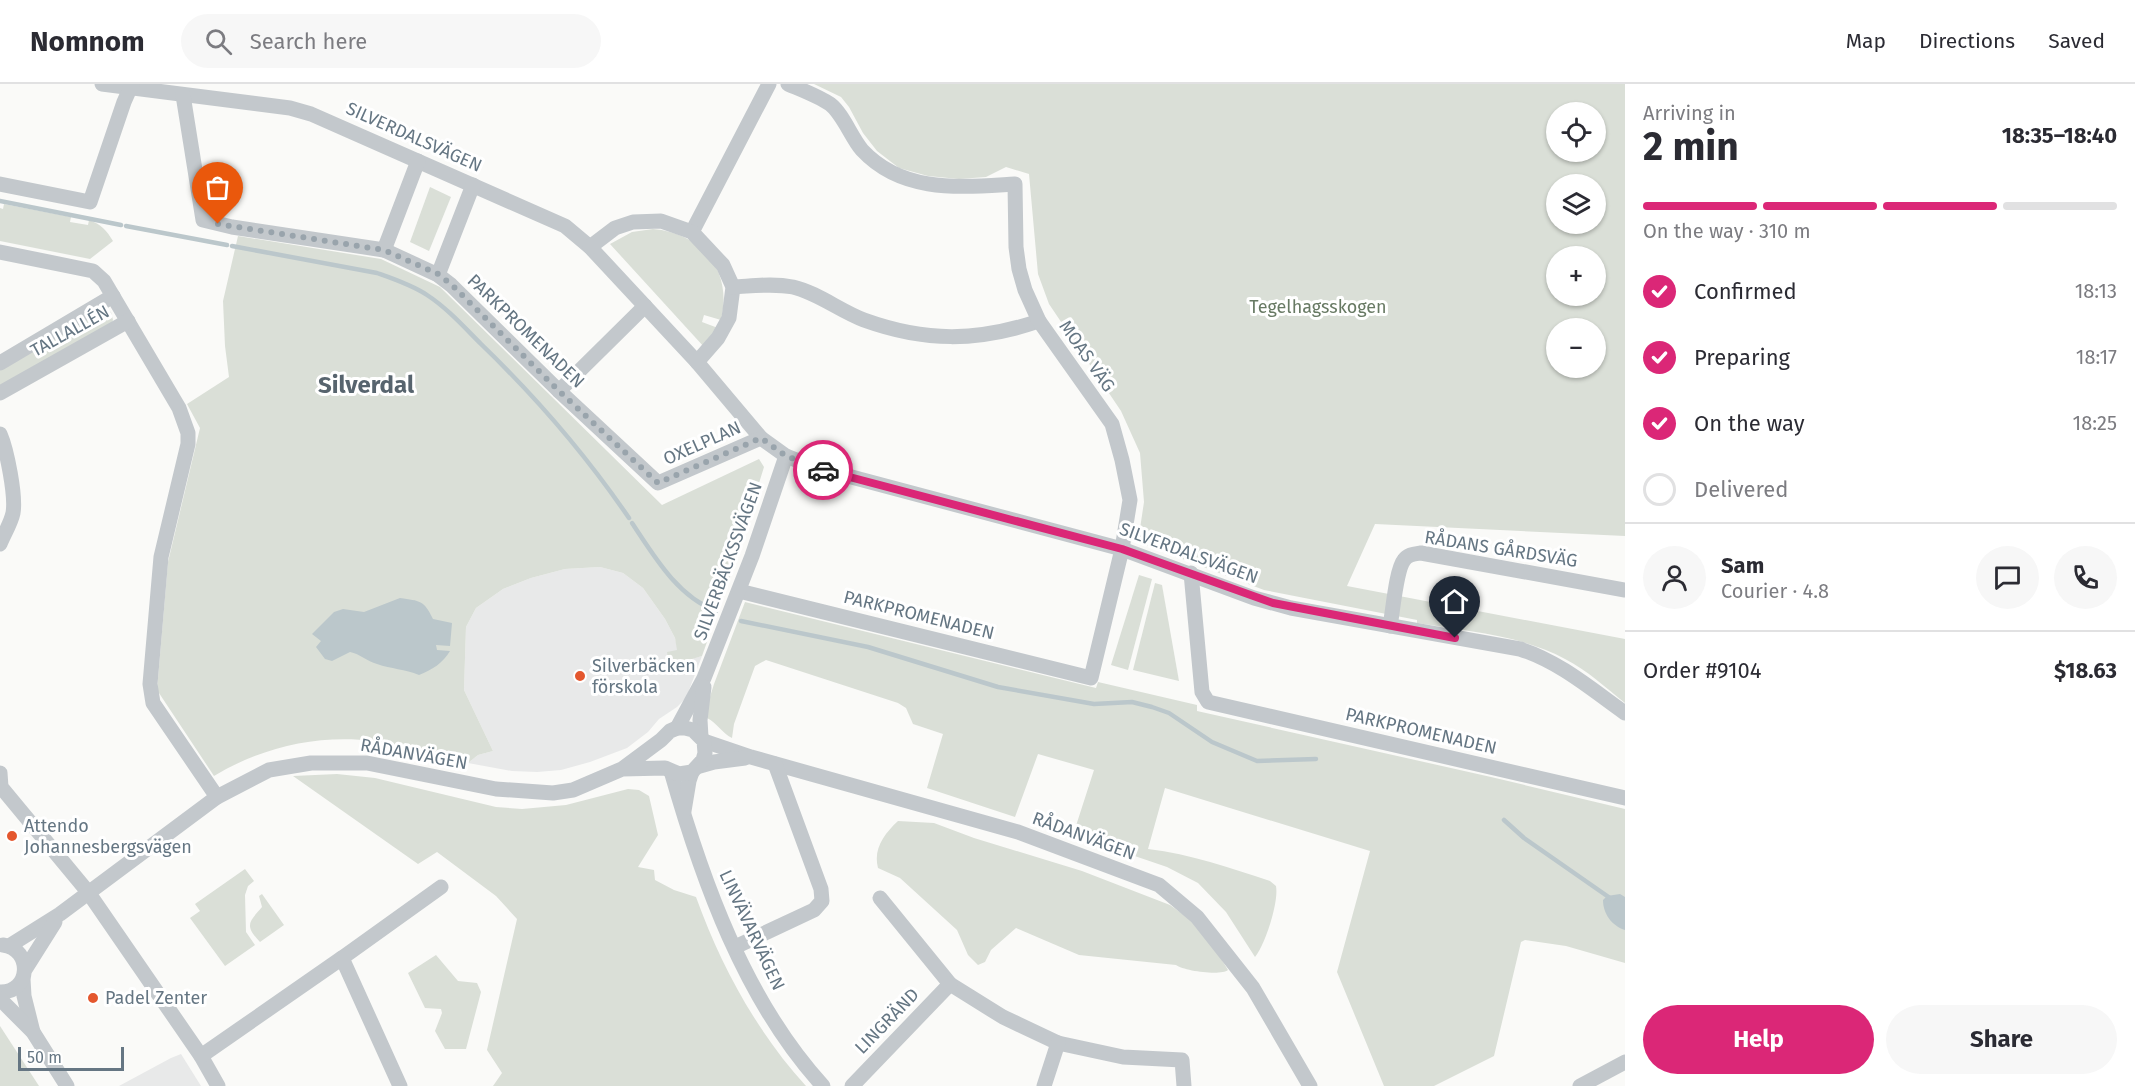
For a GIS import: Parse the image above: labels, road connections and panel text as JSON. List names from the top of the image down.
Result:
{
  "streets": {
    "street": [
      "SILVERDALSVÄGEN",
      "TALLALLÉN",
      "PARKPROMENADEN",
      "MOAS VÄG",
      "OXELPLAN",
      "RÅDANS GÅRDSVÄG",
      "SILVERBÄCKSSVÄGEN",
      "RÅDANVÄGEN",
      "LINVÄVARVÄGEN",
      "LINGRÄND"
    ]
  },
  "crossings": [
    ["SILVERDALSVÄGEN", "PARKPROMENADEN"],
    ["SILVERDALSVÄGEN", "MOAS VÄG"],
    ["SILVERDALSVÄGEN", "OXELPLAN"],
    ["SILVERDALSVÄGEN", "RÅDANS GÅRDSVÄG"],
    ["SILVERDALSVÄGEN", "SILVERBÄCKSSVÄGEN"],
    ["PARKPROMENADEN", "MOAS VÄG"],
    ["PARKPROMENADEN", "OXELPLAN"],
    ["PARKPROMENADEN", "SILVERBÄCKSSVÄGEN"],
    ["SILVERBÄCKSSVÄGEN", "RÅDANVÄGEN"],
    ["SILVERBÄCKSSVÄGEN", "LINVÄVARVÄGEN"],
    ["RÅDANVÄGEN", "LINVÄVARVÄGEN"]
  ],
  "districts": ["Silverdal"],
  "parks": ["Tegelhagsskogen"],
  "places": ["Silverbäcken förskola", "Attendo Johannesbergsvägen", "Padel Zenter"],
  "scale_bar": "50 m",
  "page": {
    "header": "Nomnom",
    "search": "Search here",
    "nav": ["Map", "Directions", "Saved"],
    "heading": ["2 min", "Arriving in", "18:35–18:40"],
    "panel": [
      "Sam",
      "Courier · 4.8",
      "Order #9104",
      "$18.63"
    ],
    "map_buttons": ["+", "−"],
    "bar": "On the way · 310 m",
    "list": [
      ["Confirmed", "18:13"],
      ["Preparing", "18:17"],
      ["On the way", "18:25"],
      "Delivered"
    ],
    "buttons": ["Help", "Share"],
    "scale": "50 m"
  }
}
